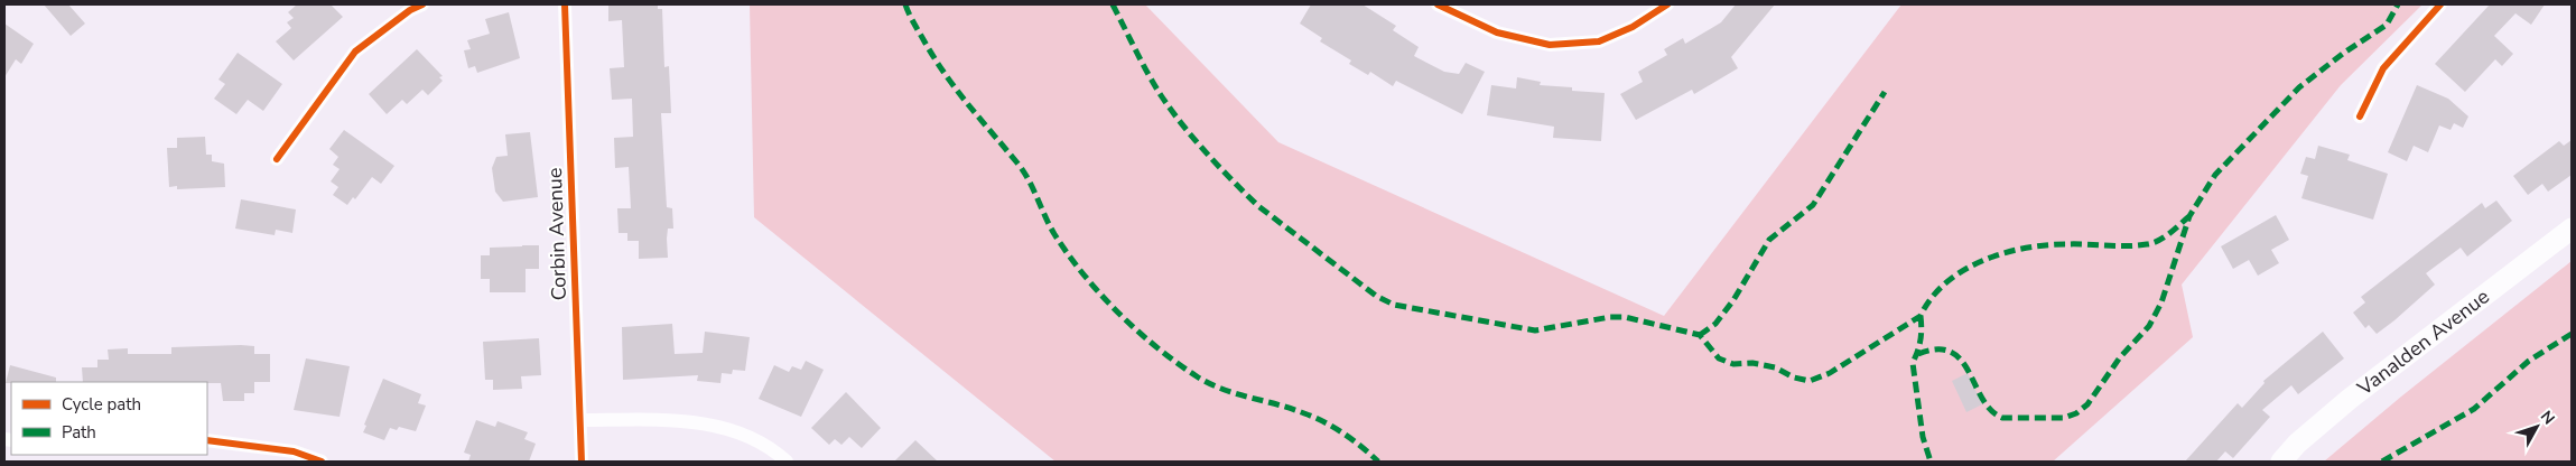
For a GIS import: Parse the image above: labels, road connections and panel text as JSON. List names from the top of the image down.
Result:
{
  "streets": {
    "main road": ["Vanalden Avenue"],
    "street": ["Corbin Avenue"]
  },
  "legend": ["Cycle path", "Path"],
  "north": "top right"
}
